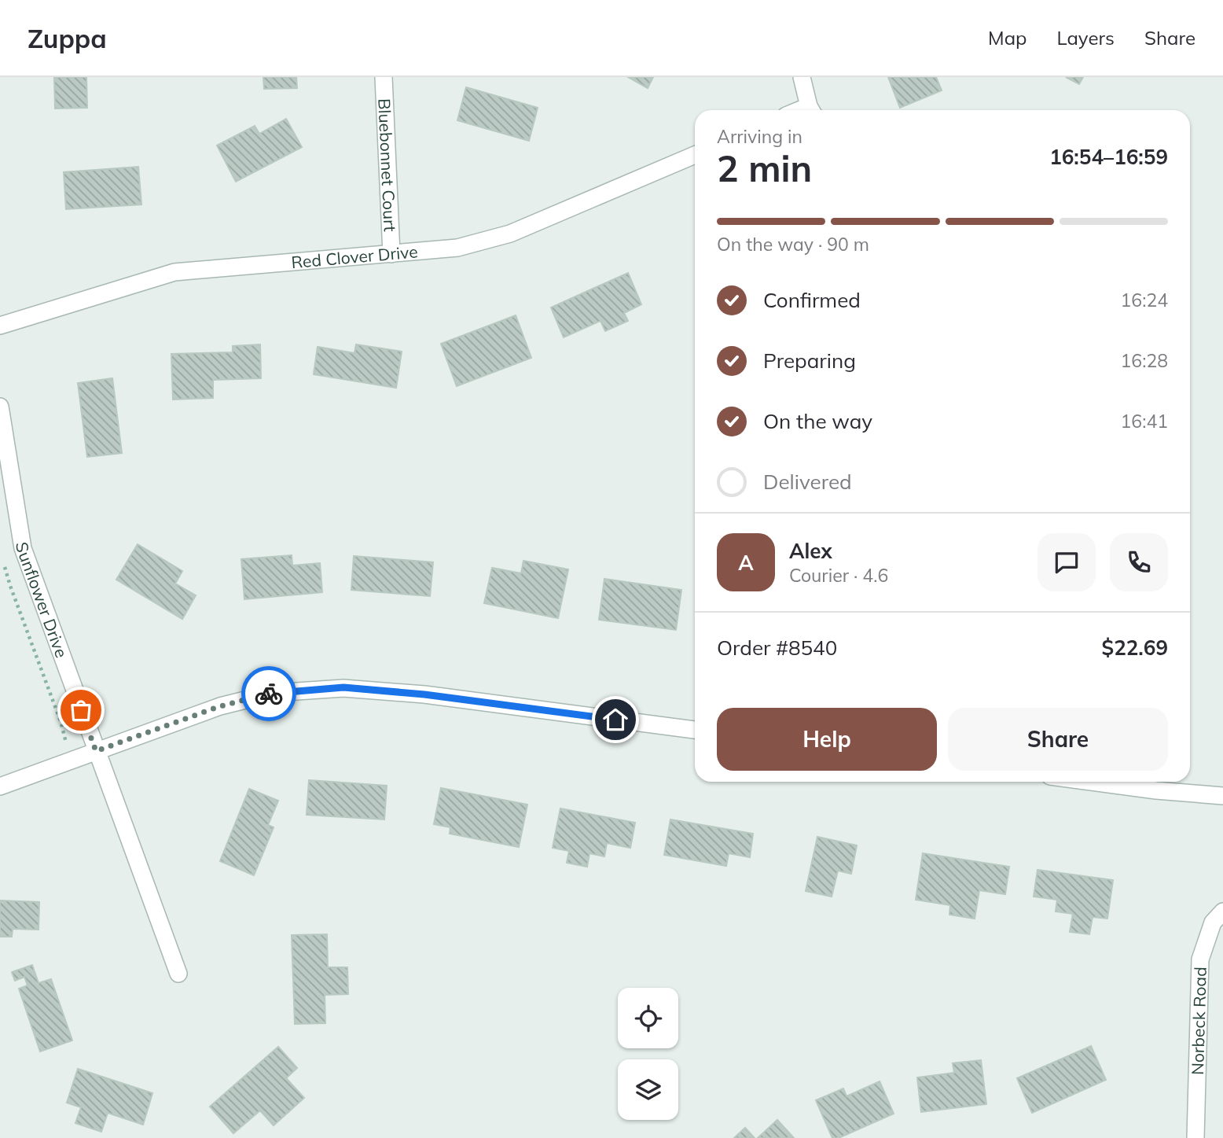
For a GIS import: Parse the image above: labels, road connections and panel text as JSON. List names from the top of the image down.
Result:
{
  "streets": {
    "street": [
      "Bluebonnet Court",
      "Red Clover Drive",
      "Sunflower Drive",
      "Norbeck Road"
    ]
  },
  "crossings": [
    ["Bluebonnet Court", "Red Clover Drive"]
  ],
  "page": {
    "header": "Zuppa",
    "nav": ["Map", "Layers", "Share"],
    "heading": ["2 min", "Arriving in", "16:54–16:59"],
    "panel": [
      "Alex",
      "Courier · 4.6",
      "Order #8540",
      "$22.69"
    ],
    "bar": "On the way · 90 m",
    "list": [
      ["Confirmed", "16:24"],
      ["Preparing", "16:28"],
      ["On the way", "16:41"],
      "Delivered"
    ],
    "round": "A",
    "buttons": ["Help", "Share"]
  }
}
